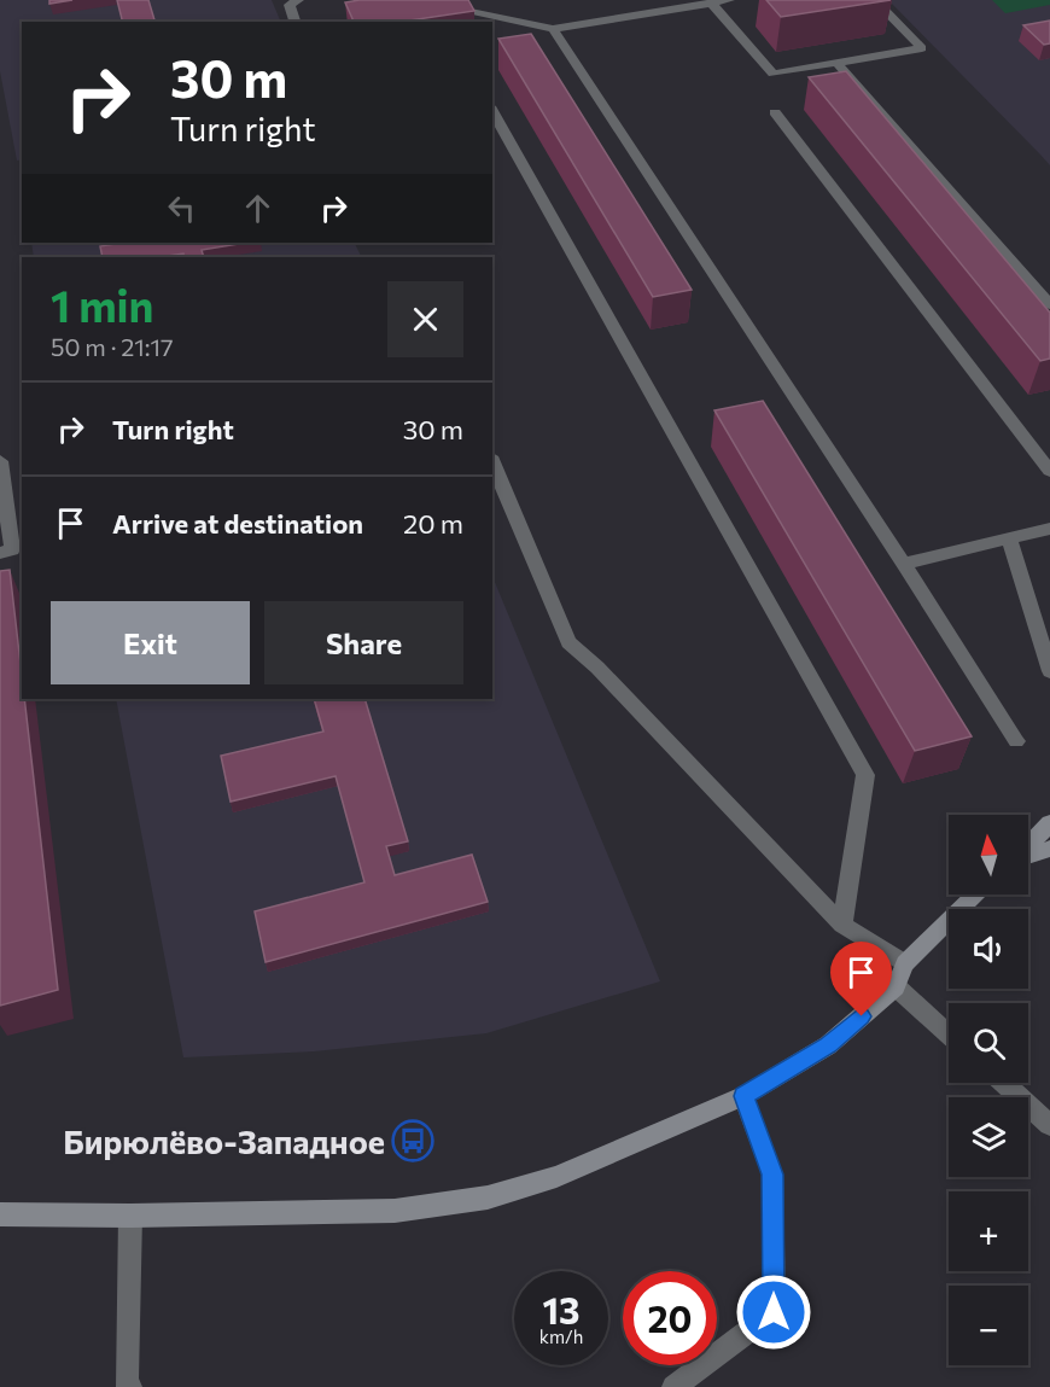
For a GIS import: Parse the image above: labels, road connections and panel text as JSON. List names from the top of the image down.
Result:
{
  "places": {
    "bus stop": ["Бирюлёво-Западное"]
  },
  "north": "top",
  "page": {
    "turn": ["30 m", "Turn right"],
    "heading": ["1 min", "50 m · 21:17"],
    "list": [
      {
        "name": "Turn right",
        "value": "30 m"
      },
      {
        "name": "Arrive at destination",
        "value": "20 m"
      }
    ],
    "buttons": ["Exit", "Share"],
    "map_buttons": ["+", "−"],
    "speed": "13 km/h",
    "limit": "20"
  }
}
